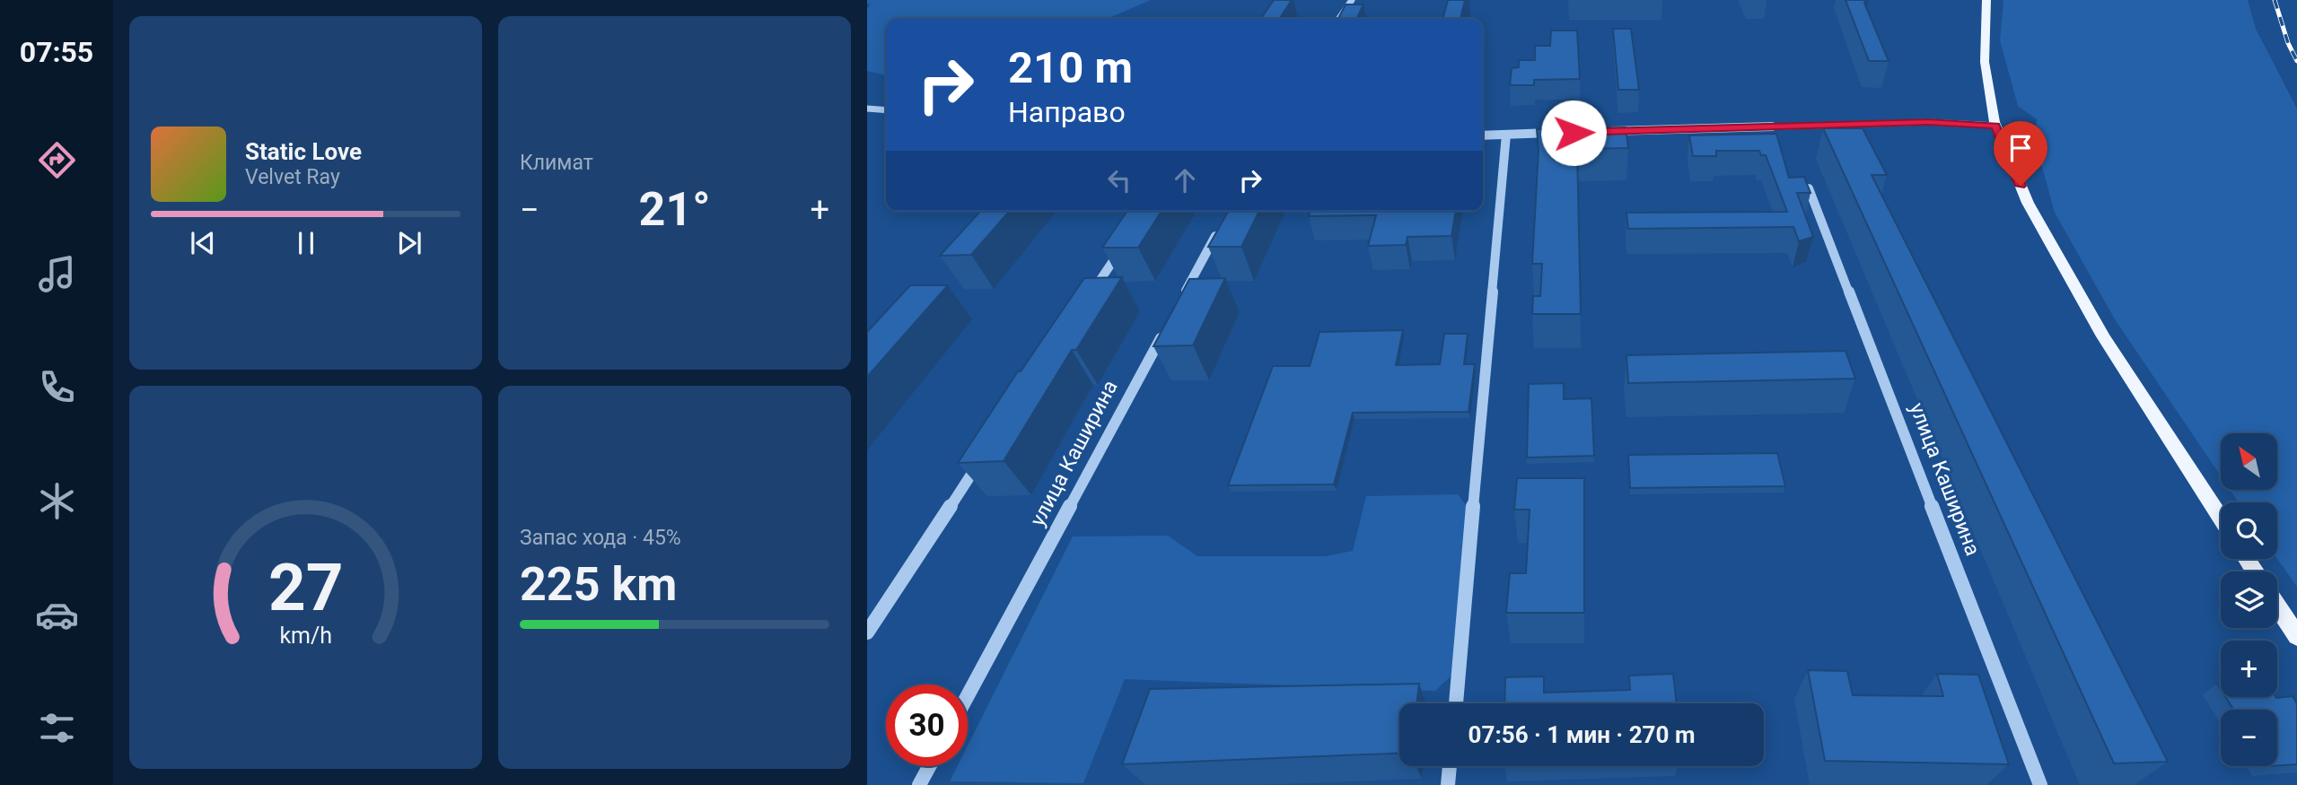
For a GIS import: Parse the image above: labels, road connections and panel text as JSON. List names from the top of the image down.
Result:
{
  "streets": {
    "street": ["улица Каширина"]
  },
  "north": "top left",
  "page": {
    "tabs": "07:55",
    "tile": [
      "Климат",
      ["Запас хода · 45%", "225 km"]
    ],
    "turn": ["210 m", "Направо"],
    "song": ["Static Love", "Velvet Ray"],
    "heat": ["−", "21°", "+"],
    "map_buttons": ["+", "−"],
    "limit": "30",
    "trip": "07:56 · 1 мин · 270 m",
    "gauge": ["27", "km/h"]
  }
}
